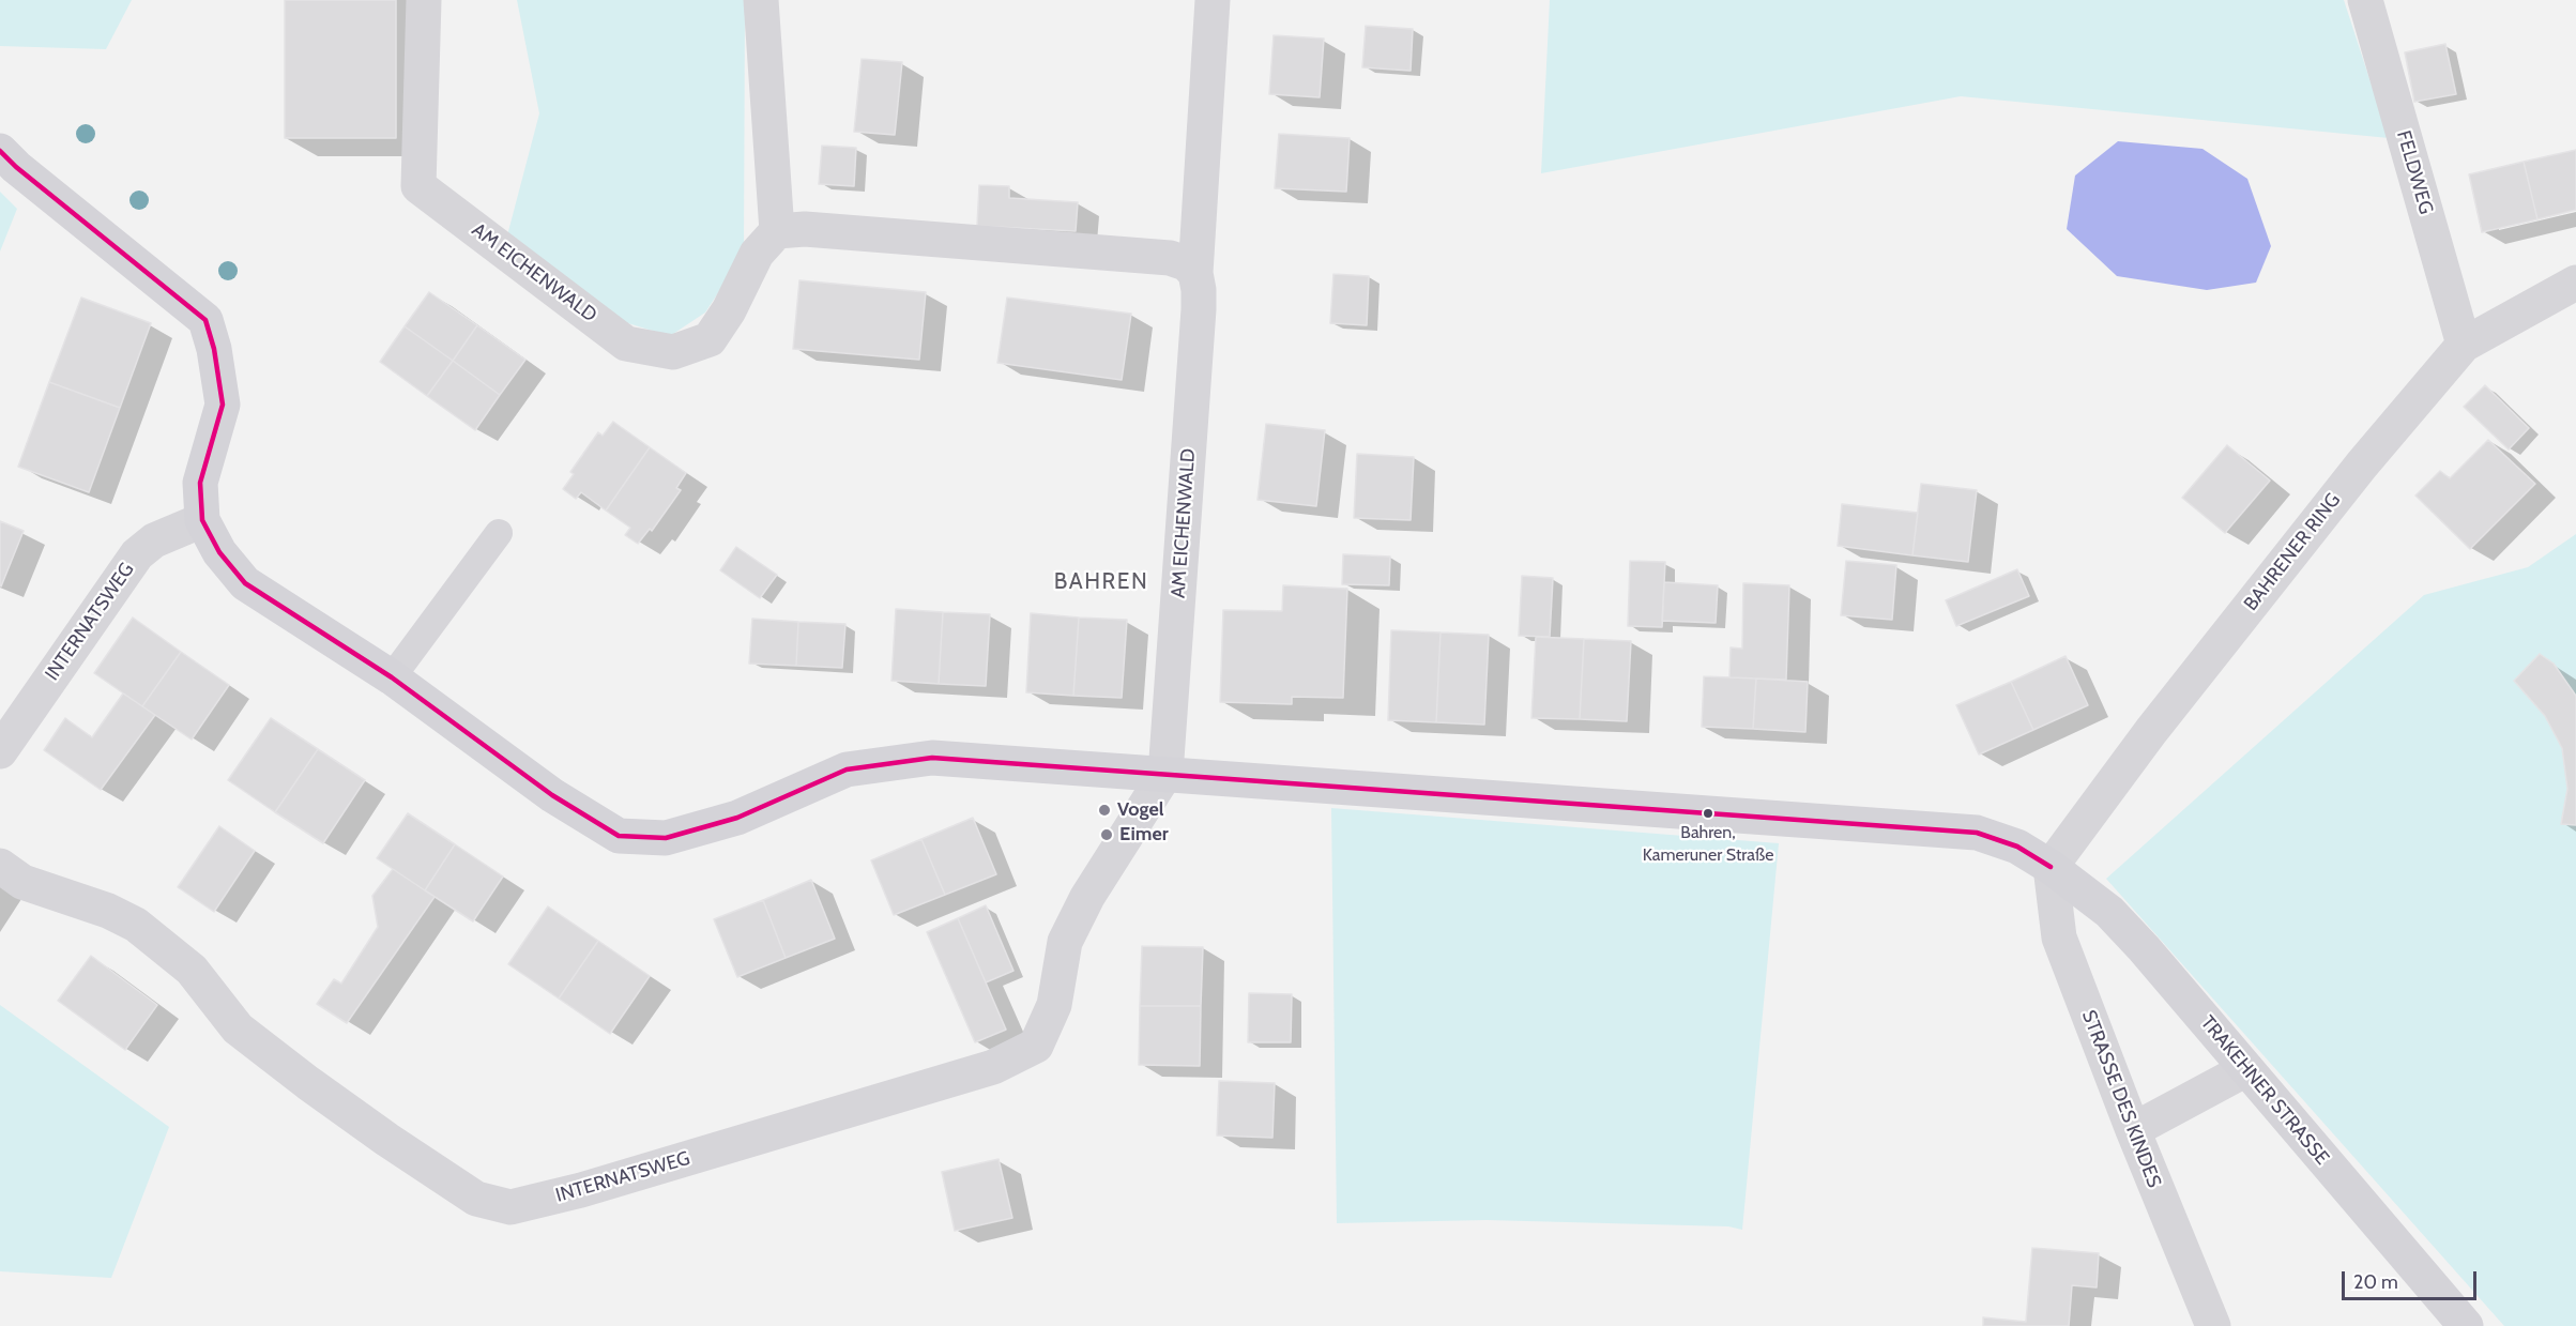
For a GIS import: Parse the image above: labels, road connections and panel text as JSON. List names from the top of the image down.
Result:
{
  "streets": {
    "street": [
      "FELDWEG",
      "AM EICHENWALD",
      "BAHRENER RING",
      "INTERNATSWEG",
      "TRAKEHNER STRASSE",
      "STRASSE DES KINDES"
    ]
  },
  "crossings": [
    ["FELDWEG", "BAHRENER RING"],
    ["AM EICHENWALD", "INTERNATSWEG"],
    ["AM EICHENWALD", "TRAKEHNER STRASSE"],
    ["BAHRENER RING", "TRAKEHNER STRASSE"],
    ["BAHRENER RING", "STRASSE DES KINDES"],
    ["INTERNATSWEG", "TRAKEHNER STRASSE"],
    ["TRAKEHNER STRASSE", "STRASSE DES KINDES"]
  ],
  "districts": ["BAHREN"],
  "places": ["Vogel", "Bahren, Kameruner Straße", "Eimer"],
  "scale_bar": "20 m"
}
